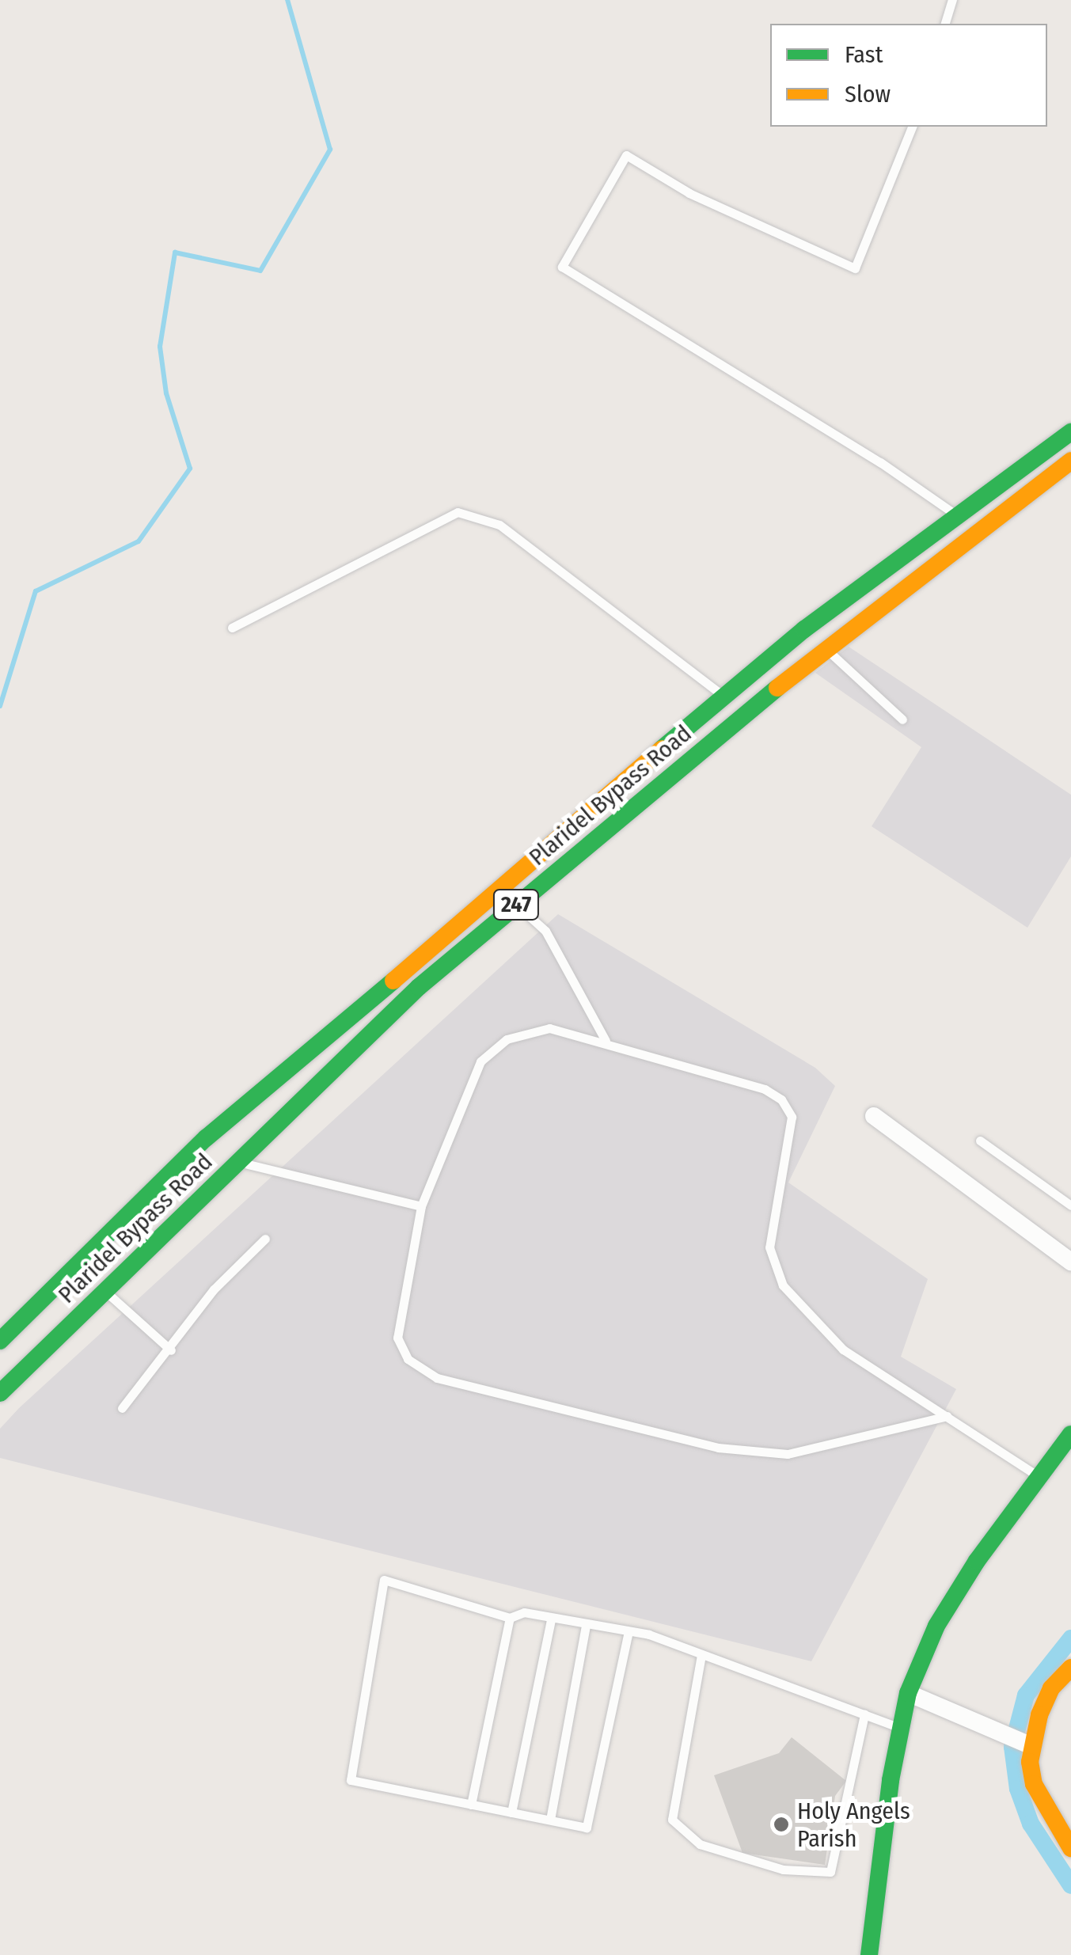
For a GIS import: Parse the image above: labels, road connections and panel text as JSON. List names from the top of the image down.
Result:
{
  "streets": {
    "main road": ["Plaridel Bypass Road", "247"]
  },
  "places": ["Holy Angels Parish"],
  "legend": ["Fast", "Slow"]
}
